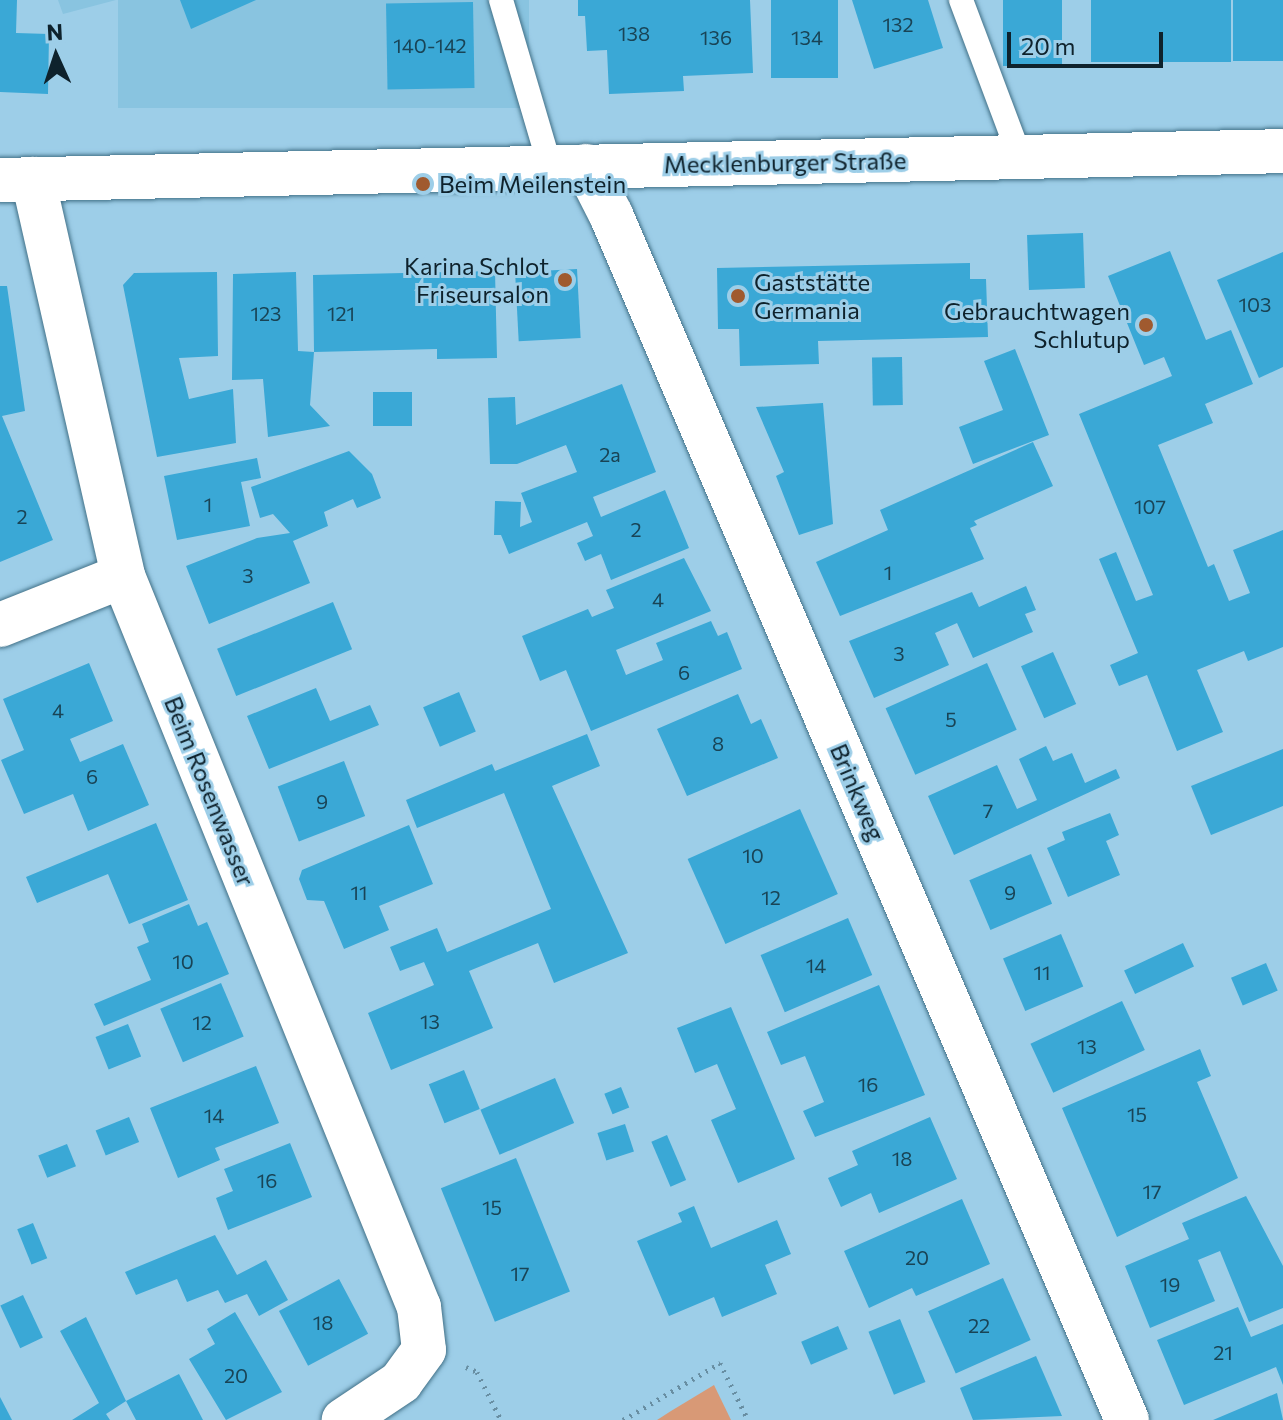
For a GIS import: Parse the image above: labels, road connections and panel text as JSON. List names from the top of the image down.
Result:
{
  "streets": {
    "street": ["Mecklenburger Straße", "Beim Rosenwasser", "Brinkweg"]
  },
  "crossings": [
    ["Mecklenburger Straße", "Beim Rosenwasser"],
    ["Mecklenburger Straße", "Brinkweg"]
  ],
  "places": [
    "Beim Meilenstein",
    "Karina Schlot Friseursalon",
    "Gaststätte Germania",
    "Gebrauchtwagen Schlutup"
  ],
  "house_numbers": [
    "132",
    "138",
    "136",
    "134",
    "140-142",
    "103",
    "123",
    "121",
    "2a",
    "1",
    "107",
    "2",
    "2",
    "1",
    "3",
    "4",
    "3",
    "6",
    "4",
    "5",
    "8",
    "6",
    "9",
    "7",
    "10",
    "11",
    "9",
    "12",
    "10",
    "14",
    "11",
    "13",
    "12",
    "13",
    "16",
    "15",
    "14",
    "18",
    "16",
    "17",
    "15",
    "20",
    "17",
    "19",
    "18",
    "22",
    "21",
    "20"
  ],
  "scale_bar": "20 m",
  "north": "top"
}
